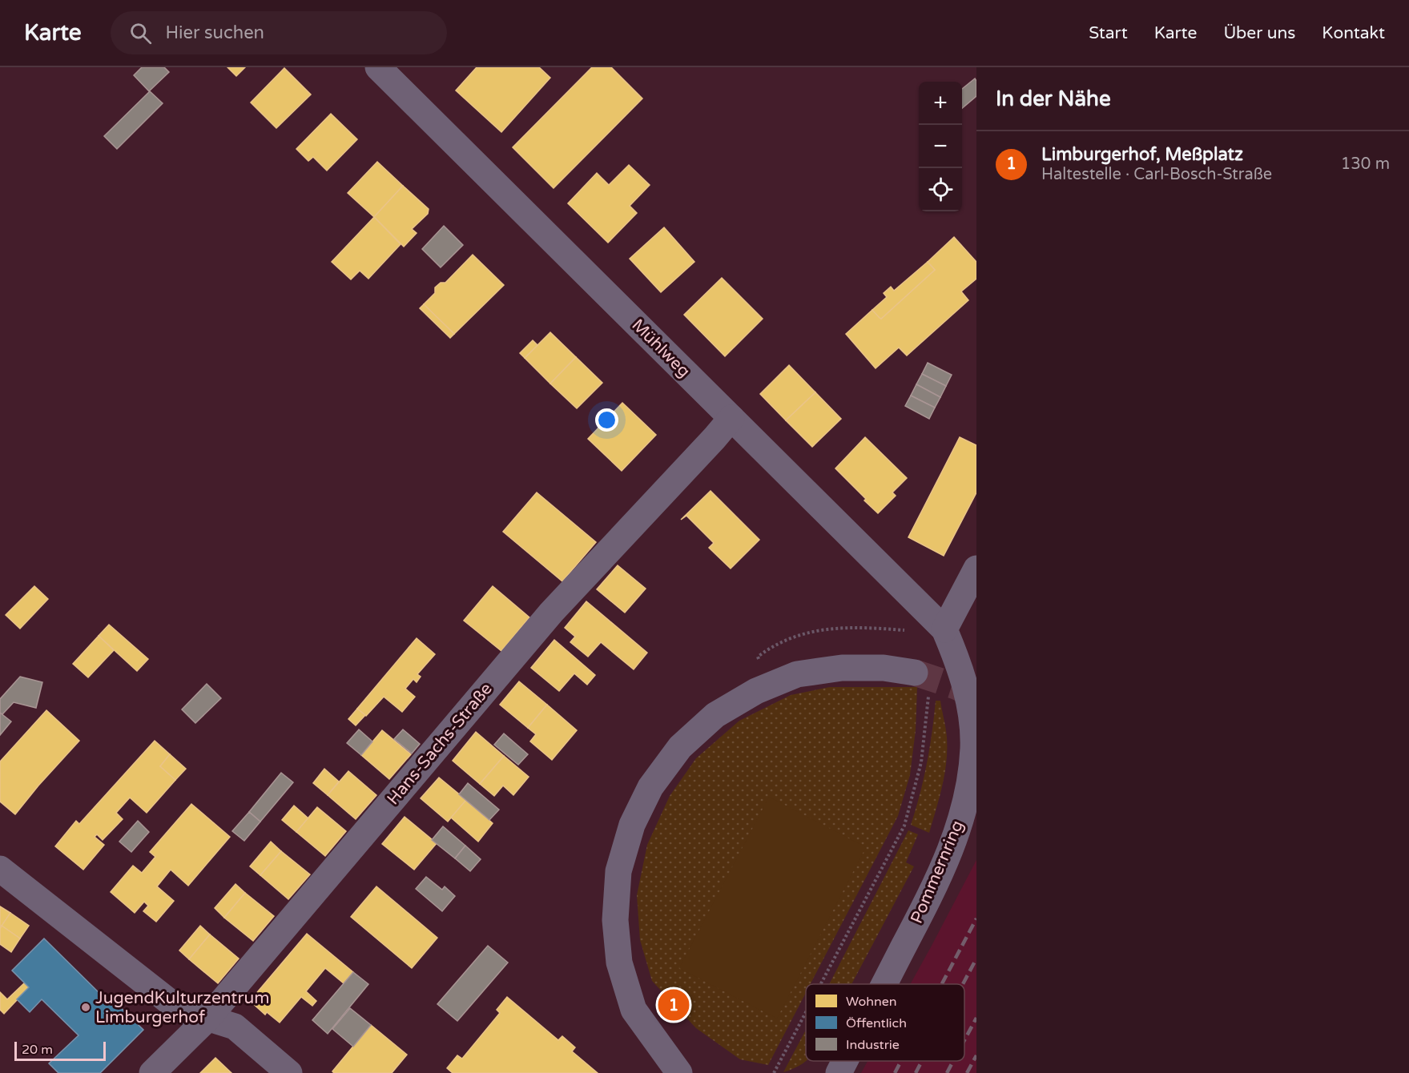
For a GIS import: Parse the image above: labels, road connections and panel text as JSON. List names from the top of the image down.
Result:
{
  "streets": {
    "street": ["Mühlweg", "Hans-Sachs-Straße", "Pommernring"]
  },
  "crossings": [
    ["Mühlweg", "Hans-Sachs-Straße"],
    ["Mühlweg", "Pommernring"]
  ],
  "places": ["JugendKulturzentrum Limburgerhof"],
  "legend": ["Wohnen", "Öffentlich", "Industrie"],
  "scale_bar": "20 m",
  "page": {
    "header": "Karte",
    "search": "Hier suchen",
    "nav": [
      "Start",
      "Karte",
      "Über uns",
      "Kontakt"
    ],
    "heading": "In der Nähe",
    "map_buttons": ["+", "−"],
    "list": [
      {
        "mark": "1",
        "name": "Limburgerhof, Meßplatz",
        "note": "Haltestelle · Carl-Bosch-Straße",
        "value": "130 m"
      }
    ],
    "pins": "1",
    "scale": "20 m"
  }
}
